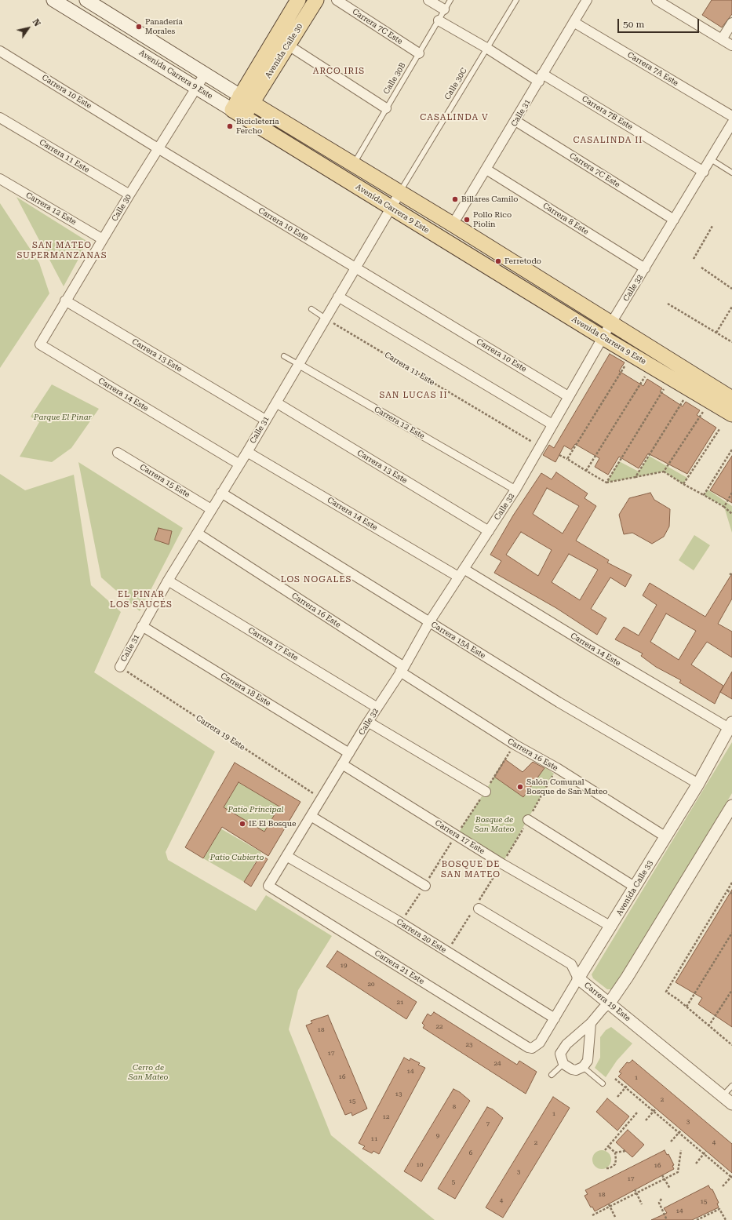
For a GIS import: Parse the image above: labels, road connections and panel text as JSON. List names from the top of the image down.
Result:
{
  "streets": {
    "main road": ["Avenida Calle 30", "Avenida Carrera 9 Este"],
    "street": [
      "Carrera 7C Este",
      "Carrera 7A Este",
      "Carrera 10 Este",
      "Calle 31",
      "Carrera 7B Este",
      "Carrera 11 Este",
      "Calle 30",
      "Carrera 12 Este",
      "Carrera 8 Este",
      "Calle 32",
      "Carrera 13 Este",
      "Carrera 14 Este",
      "Carrera 15 Este",
      "Carrera 16 Este",
      "Carrera 15A Este",
      "Carrera 17 Este",
      "Carrera 18 Este",
      "Carrera 19 Este",
      "Avenida Calle 33",
      "Carrera 20 Este",
      "Carrera 21 Este"
    ],
    "lane": ["Calle 30B", "Calle 30C"]
  },
  "crossings": [
    ["Carrera 7C Este", "Calle 30B"],
    ["Carrera 7C Este", "Calle 31"],
    ["Carrera 7C Este", "Calle 32"],
    ["Avenida Calle 30", "Avenida Carrera 9 Este"],
    ["Carrera 7A Este", "Calle 31"],
    ["Avenida Carrera 9 Este", "Calle 30B"],
    ["Avenida Carrera 9 Este", "Calle 30C"],
    ["Avenida Carrera 9 Este", "Calle 31"],
    ["Avenida Carrera 9 Este", "Calle 30"],
    ["Avenida Carrera 9 Este", "Calle 32"],
    ["Calle 30B", "Carrera 7B Este"],
    ["Calle 30C", "Calle 31"],
    ["Calle 30C", "Carrera 7B Este"],
    ["Carrera 10 Este", "Calle 31"],
    ["Carrera 10 Este", "Calle 30"],
    ["Carrera 10 Este", "Calle 32"],
    ["Calle 31", "Carrera 7B Este"],
    ["Calle 31", "Carrera 11 Este"],
    ["Calle 31", "Carrera 12 Este"],
    ["Calle 31", "Carrera 8 Este"],
    ["Calle 31", "Carrera 13 Este"],
    ["Calle 31", "Carrera 14 Este"],
    ["Calle 31", "Carrera 15 Este"],
    ["Calle 31", "Carrera 16 Este"],
    ["Calle 31", "Carrera 15A Este"],
    ["Calle 31", "Carrera 17 Este"],
    ["Calle 31", "Carrera 18 Este"],
    ["Calle 31", "Carrera 19 Este"],
    ["Carrera 7B Este", "Calle 32"],
    ["Carrera 11 Este", "Calle 30"],
    ["Carrera 11 Este", "Calle 32"],
    ["Calle 30", "Carrera 12 Este"],
    ["Calle 30", "Carrera 13 Este"],
    ["Calle 30", "Carrera 14 Este"],
    ["Carrera 12 Este", "Calle 32"],
    ["Carrera 8 Este", "Calle 32"],
    ["Calle 32", "Carrera 13 Este"],
    ["Calle 32", "Carrera 14 Este"],
    ["Calle 32", "Carrera 16 Este"],
    ["Calle 32", "Carrera 15A Este"],
    ["Calle 32", "Carrera 17 Este"],
    ["Calle 32", "Carrera 18 Este"],
    ["Calle 32", "Carrera 19 Este"],
    ["Calle 32", "Carrera 20 Este"],
    ["Calle 32", "Carrera 21 Este"],
    ["Carrera 14 Este", "Avenida Calle 33"],
    ["Carrera 16 Este", "Avenida Calle 33"],
    ["Carrera 15A Este", "Avenida Calle 33"],
    ["Carrera 17 Este", "Avenida Calle 33"],
    ["Carrera 19 Este", "Avenida Calle 33"],
    ["Avenida Calle 33", "Carrera 20 Este"],
    ["Avenida Calle 33", "Carrera 21 Este"]
  ],
  "districts": [
    "ARCO IRIS",
    "CASALINDA V",
    "CASALINDA II",
    "SAN MATEO SUPERMANZANAS",
    "SAN LUCAS II",
    "LOS NOGALES",
    "EL PINAR LOS SAUCES",
    "BOSQUE DE SAN MATEO"
  ],
  "parks": [
    "Parque El Pinar",
    "Patio Principal",
    "Bosque de San Mateo",
    "Patio Cubierto",
    "Cerro de San Mateo"
  ],
  "places": [
    "Panadería Morales",
    "Bicicletería Fercho",
    "Billares Camilo",
    "Pollo Rico Piolin",
    "Ferretodo",
    "Salón Comunal Bosque de San Mateo",
    "IE El Bosque"
  ],
  "house_numbers": [
    "19",
    "20",
    "21",
    "22",
    "18",
    "23",
    "17",
    "24",
    "14",
    "16",
    "1",
    "13",
    "2",
    "15",
    "8",
    "1",
    "12",
    "3",
    "7",
    "9",
    "11",
    "2",
    "4",
    "6",
    "10",
    "16",
    "3",
    "17",
    "5",
    "18",
    "4",
    "15",
    "14"
  ],
  "scale_bar": "50 m",
  "north": "top right"
}
